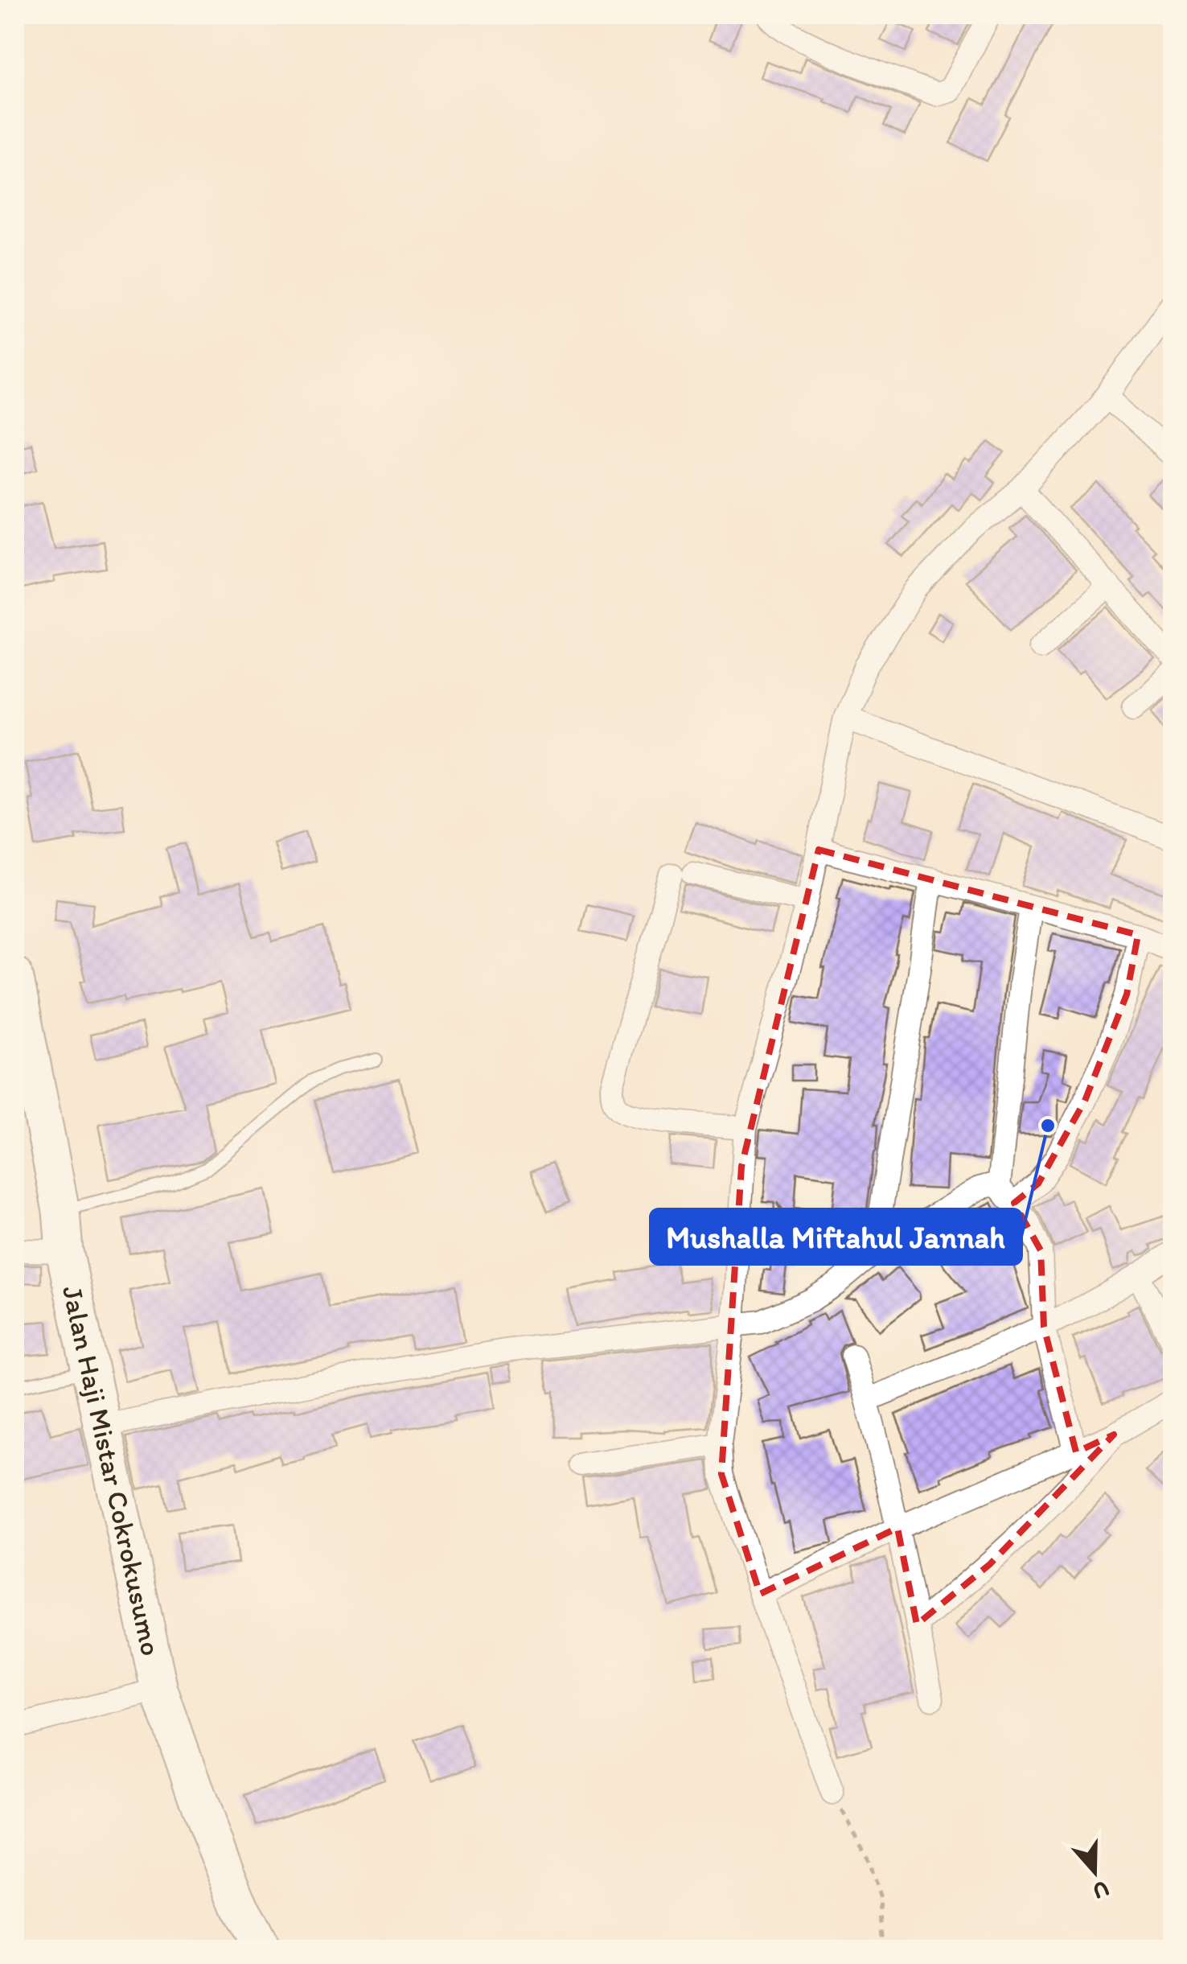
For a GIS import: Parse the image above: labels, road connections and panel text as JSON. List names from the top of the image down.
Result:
{
  "streets": {
    "main road": ["Jalan Haji Mistar Cokrokusumo"]
  },
  "places": ["Mushalla Miftahul Jannah"],
  "north": "bottom"
}
